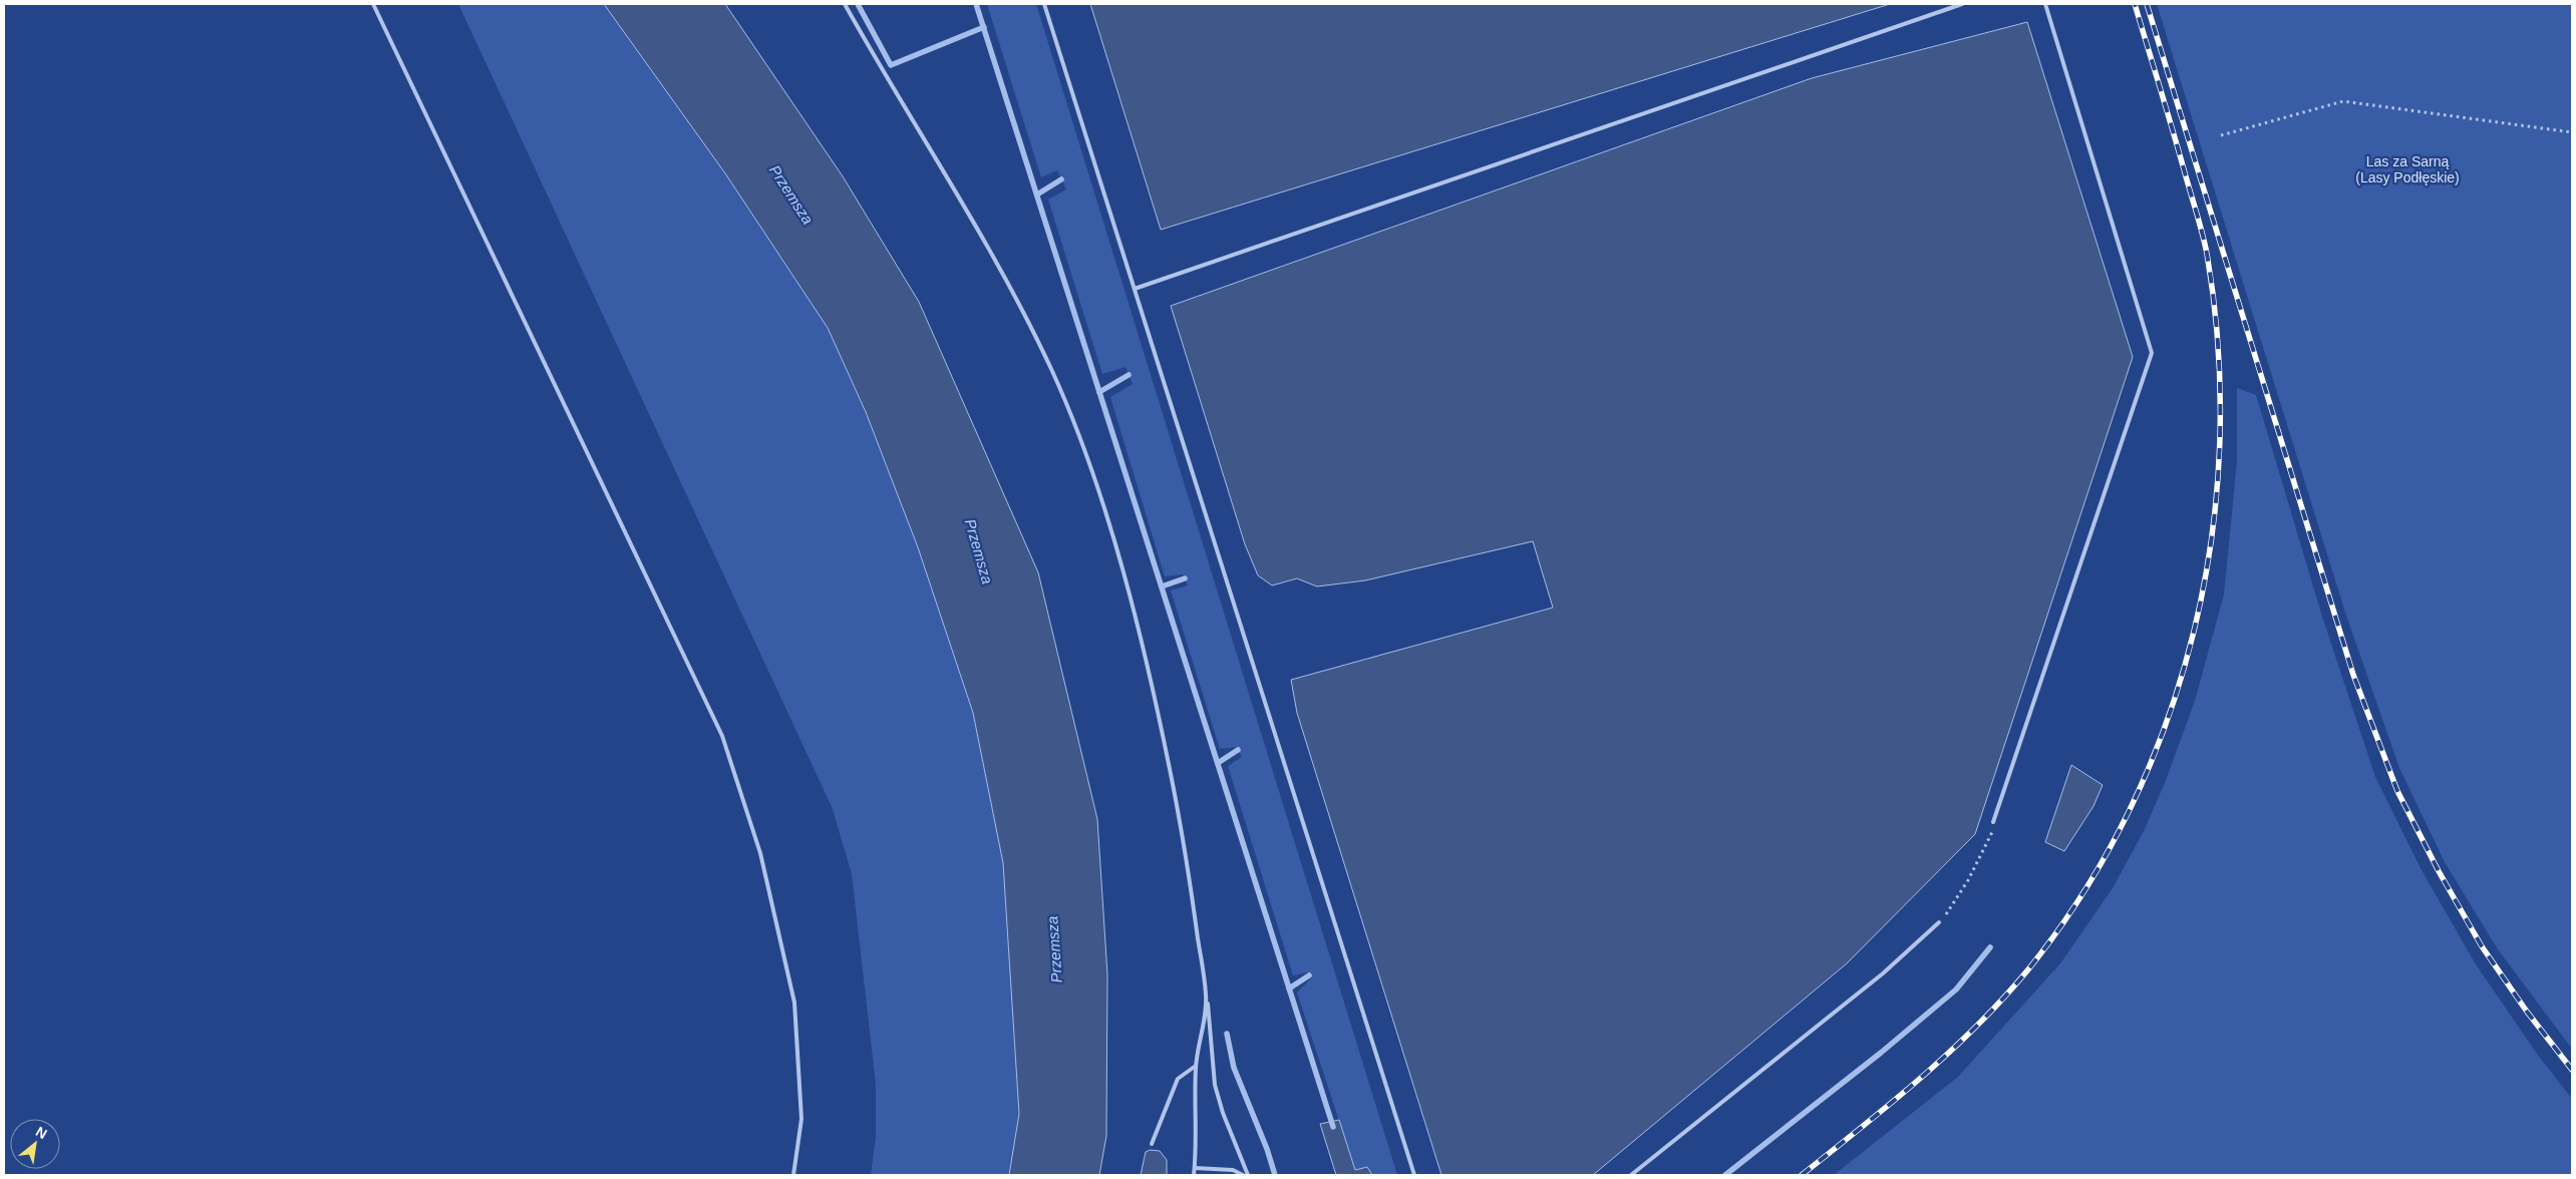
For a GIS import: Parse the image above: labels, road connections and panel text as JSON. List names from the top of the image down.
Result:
{
  "water": ["Przemsza"],
  "parks": ["Las za Sarną (Lasy Podłęskie)"],
  "north": "top right"
}
